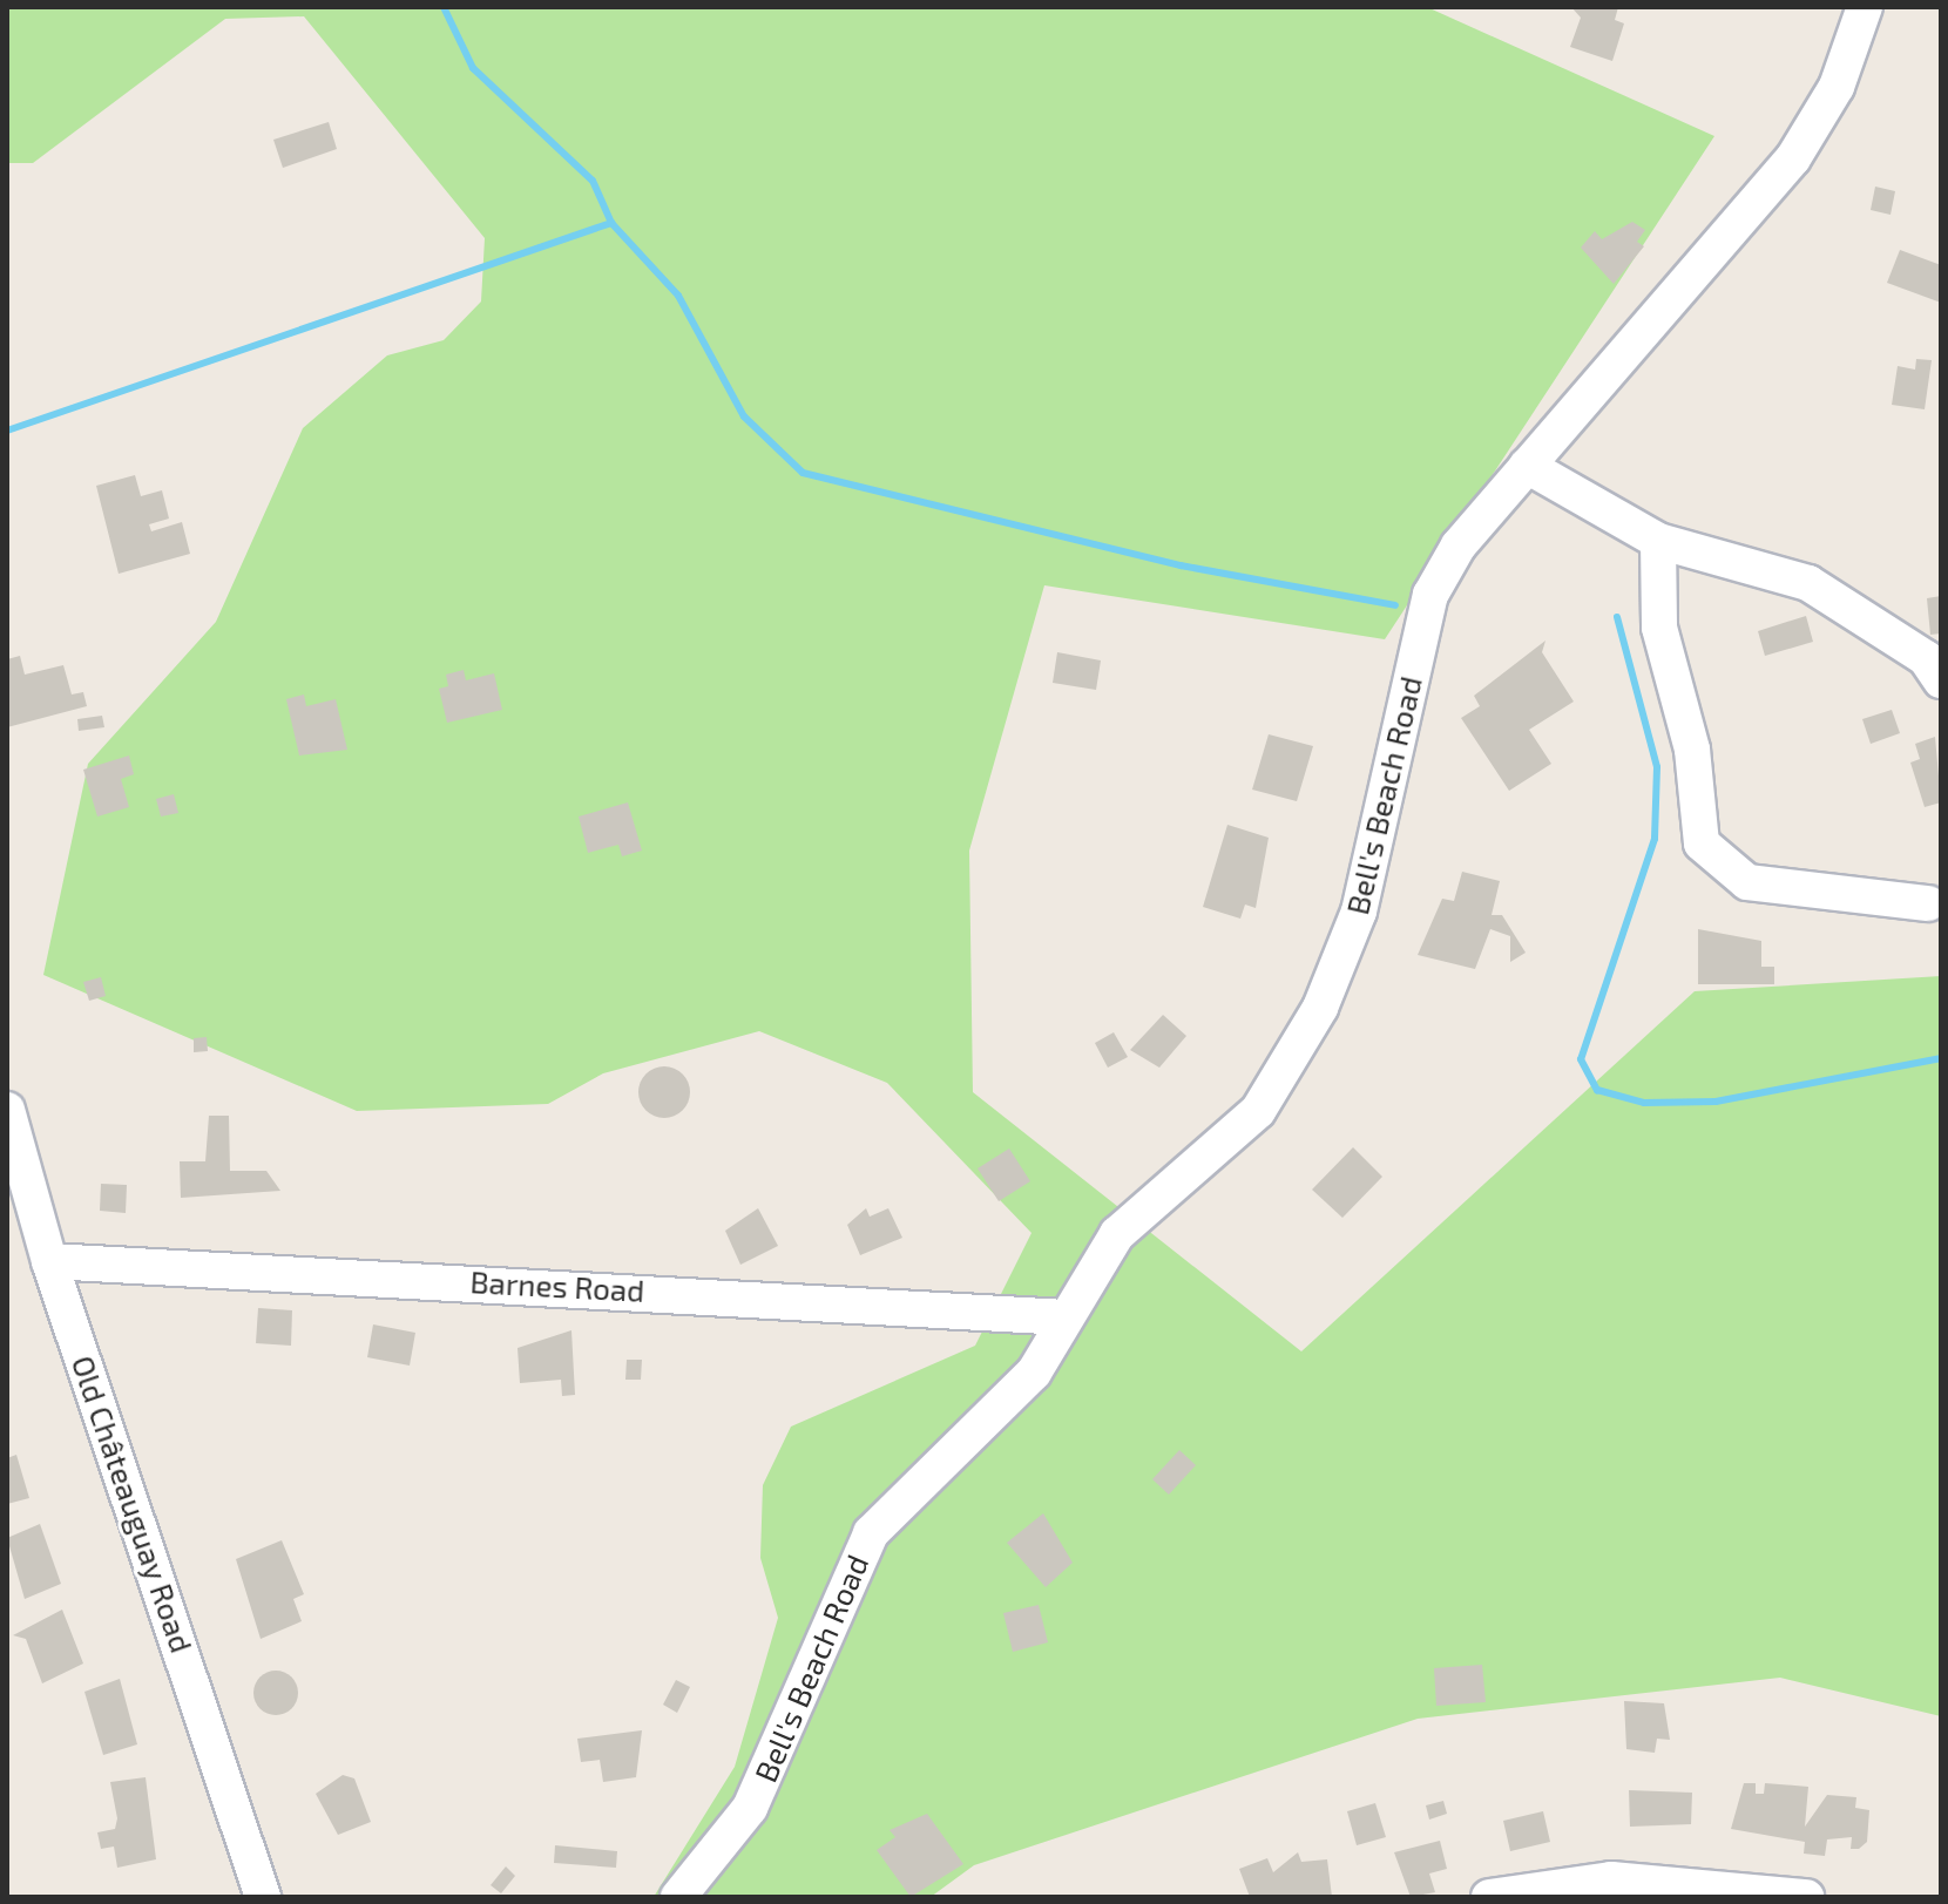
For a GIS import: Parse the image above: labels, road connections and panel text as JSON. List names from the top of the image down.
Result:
{
  "streets": {
    "street": ["Bell's Beach Road", "Barnes Road", "Old Châteauguay Road"]
  },
  "crossings": [
    ["Bell's Beach Road", "Barnes Road"],
    ["Barnes Road", "Old Châteauguay Road"]
  ]
}
